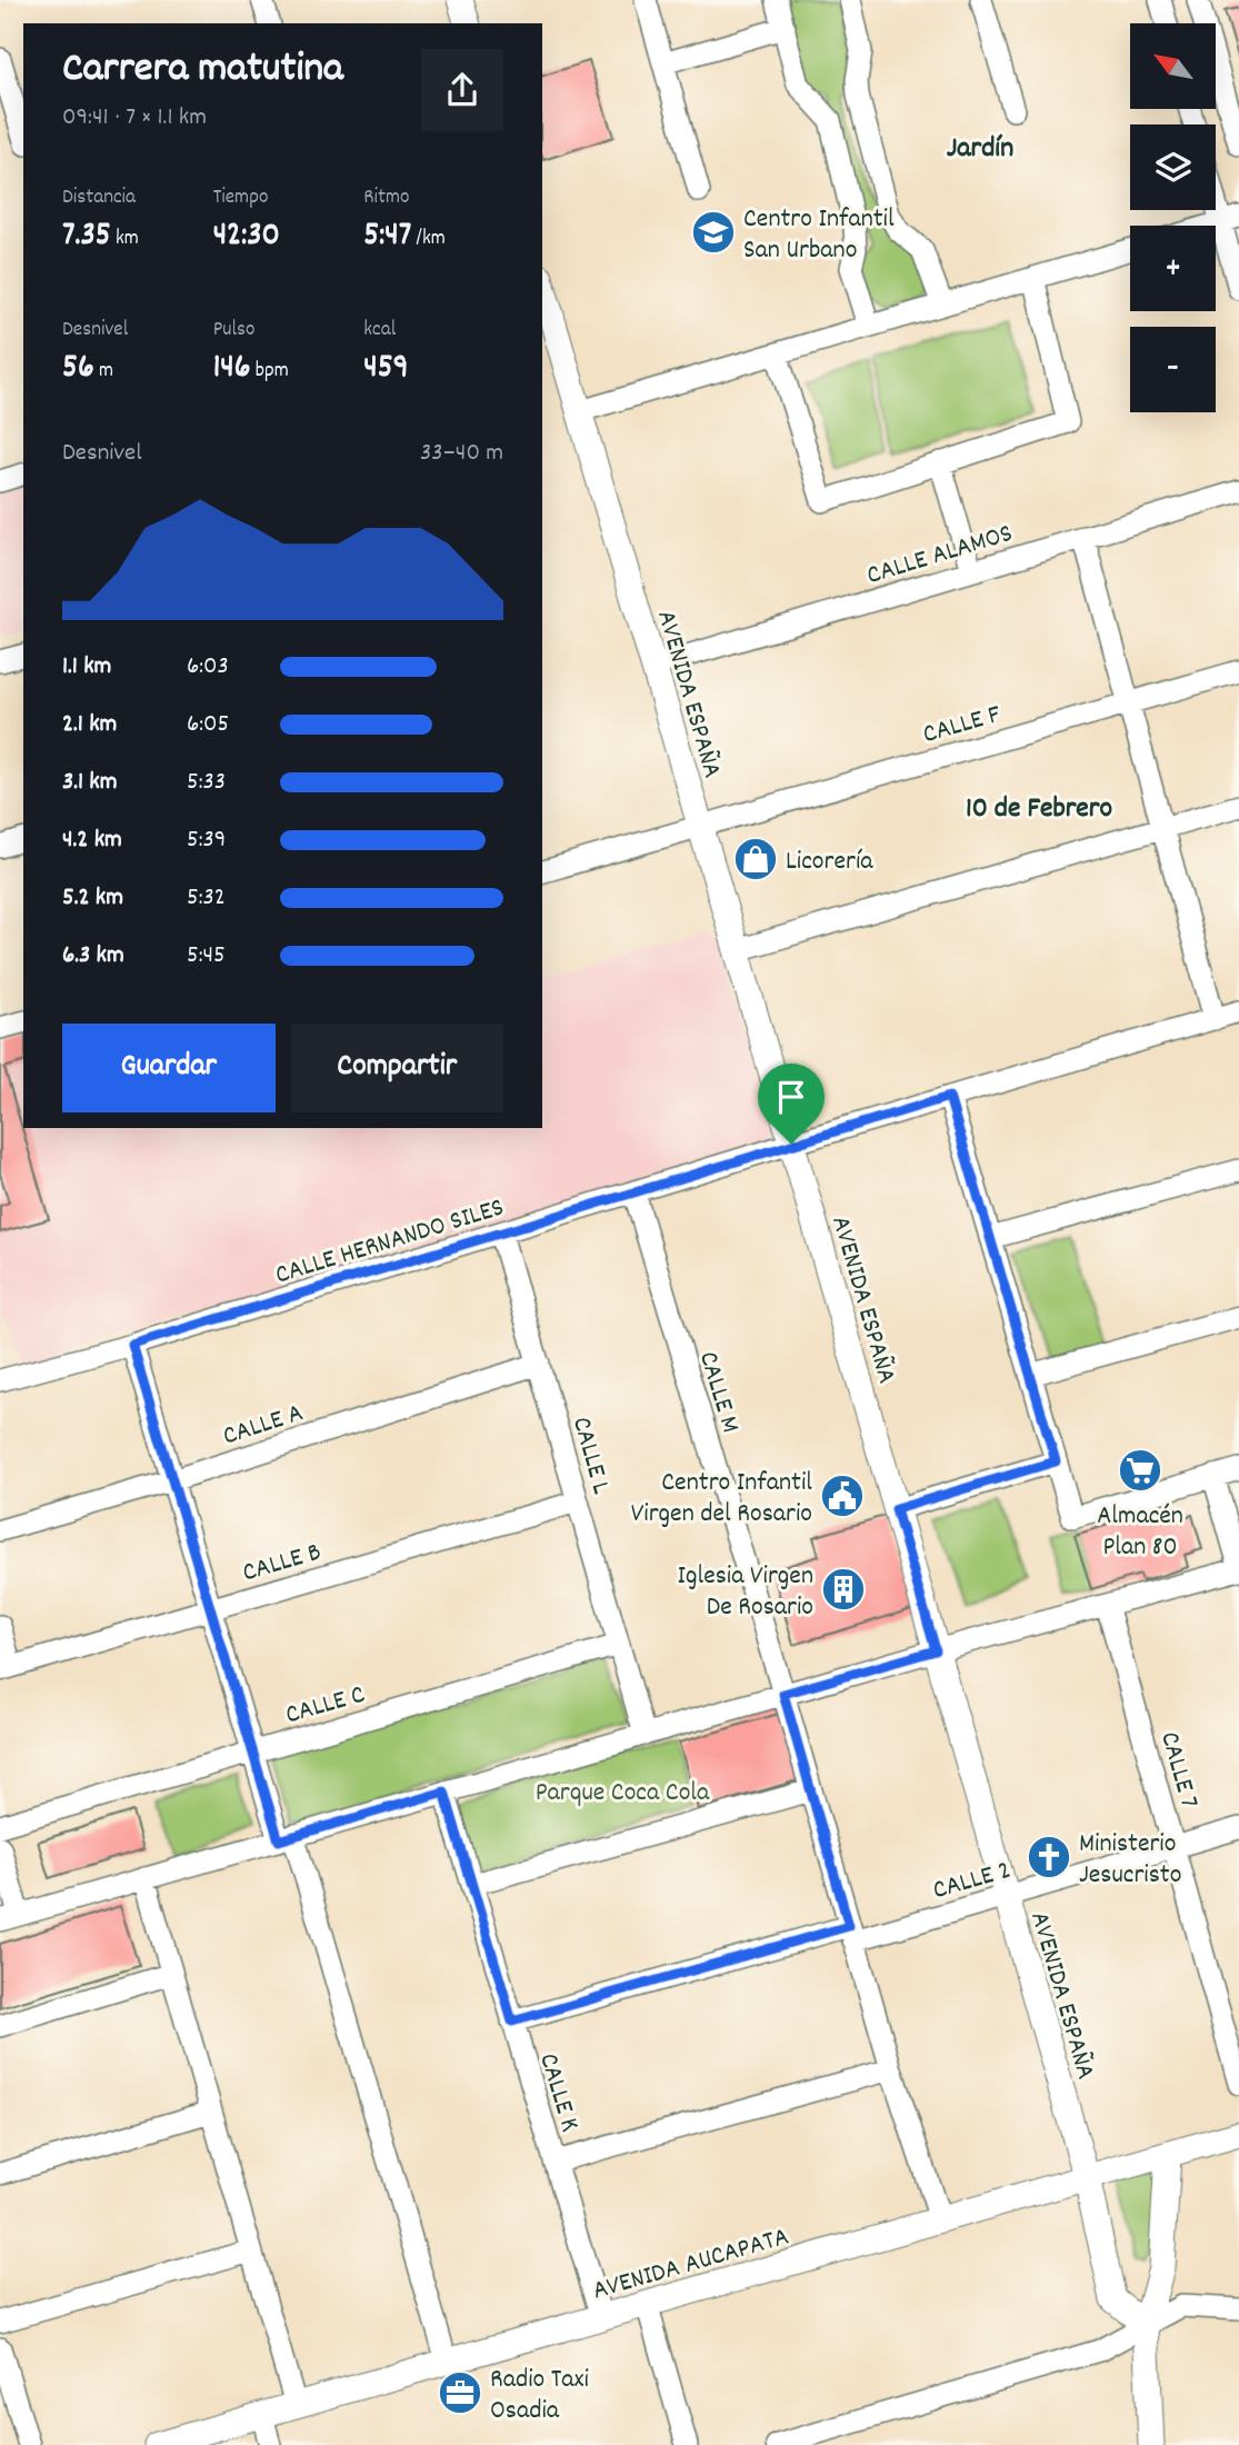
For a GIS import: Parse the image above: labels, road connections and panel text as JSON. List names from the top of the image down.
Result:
{
  "streets": {
    "street": [
      "CALLE ALAMOS",
      "AVENIDA ESPAÑA",
      "CALLE F",
      "CALLE HERNANDO SILES",
      "CALLE M",
      "CALLE A",
      "CALLE L",
      "CALLE B",
      "CALLE C",
      "CALLE 7",
      "CALLE 2",
      "CALLE K",
      "AVENIDA AUCAPATA"
    ]
  },
  "crossings": [
    ["CALLE ALAMOS", "AVENIDA ESPAÑA"],
    ["AVENIDA ESPAÑA", "CALLE F"],
    ["AVENIDA ESPAÑA", "CALLE HERNANDO SILES"],
    ["AVENIDA ESPAÑA", "CALLE 2"],
    ["AVENIDA ESPAÑA", "AVENIDA AUCAPATA"],
    ["CALLE HERNANDO SILES", "CALLE M"],
    ["CALLE HERNANDO SILES", "CALLE L"],
    ["CALLE M", "CALLE 2"],
    ["CALLE M", "AVENIDA AUCAPATA"],
    ["CALLE A", "CALLE L"],
    ["CALLE L", "CALLE B"],
    ["CALLE L", "CALLE C"],
    ["CALLE 7", "CALLE 2"],
    ["CALLE 2", "CALLE K"],
    ["CALLE K", "AVENIDA AUCAPATA"]
  ],
  "districts": ["Jardín", "10 de Febrero"],
  "parks": ["Parque Coca Cola"],
  "places": {
    "school or university": ["Centro Infantil San Urbano"],
    "shop": ["Licorería"],
    "supermarket": ["Almacén Plan 80"],
    "public building": ["Centro Infantil Virgen del Rosario"],
    "building": ["Iglesia Virgen De Rosario"],
    "church": ["Ministerio Jesucristo"],
    "office": ["Radio Taxi Osadia"]
  },
  "north": "top left",
  "page": {
    "map_buttons": ["+", "−"],
    "heading": ["Carrera matutina", "09:41 · 7 × 1.1 km"],
    "stats": [
      ["Distancia", "7.35 km"],
      ["Tiempo", "42:30"],
      ["Ritmo", "5:47 /km"],
      ["Desnivel", "56 m"],
      ["Pulso", "146 bpm"],
      ["kcal", "459"]
    ],
    "chart": ["Desnivel", "33–40 m"],
    "list": [
      {
        "name": "1.1 km",
        "note": "6:03"
      },
      {
        "name": "2.1 km",
        "note": "6:05"
      },
      {
        "name": "3.1 km",
        "note": "5:33"
      },
      {
        "name": "4.2 km",
        "note": "5:39"
      },
      {
        "name": "5.2 km",
        "note": "5:32"
      },
      {
        "name": "6.3 km",
        "note": "5:45"
      }
    ],
    "buttons": ["Guardar", "Compartir"]
  }
}
